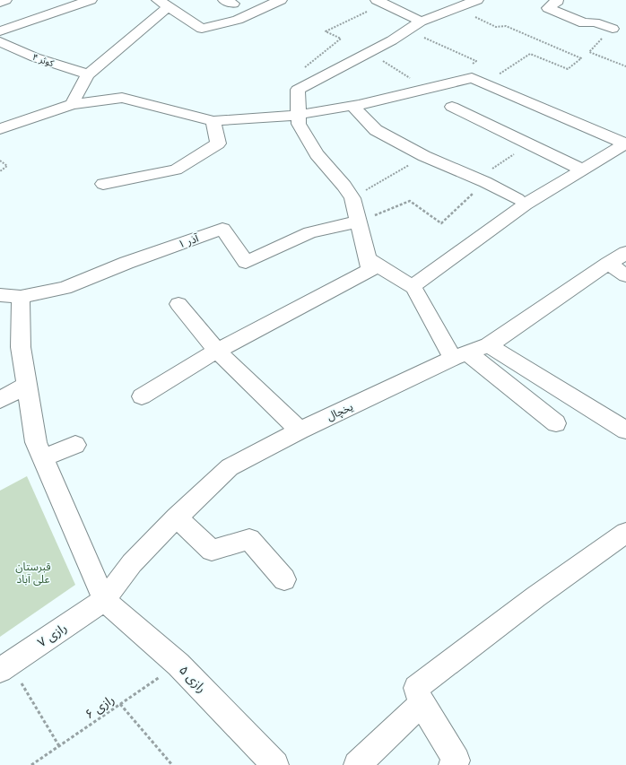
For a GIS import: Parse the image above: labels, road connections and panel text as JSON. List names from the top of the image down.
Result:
{
  "streets": {
    "street": [
      "کوثر ۴",
      "آذر ۱",
      "یخچال",
      "رازی ۷",
      "رازی ۵"
    ],
    "path": ["رازی ۶"]
  },
  "crossings": [
    ["یخچال", "رازی ۷"],
    ["یخچال", "رازی ۵"],
    ["رازی ۷", "رازی ۵"],
    ["رازی ۵", "رازی ۶"]
  ],
  "parks": ["قبرستان علی آباد"]
}
